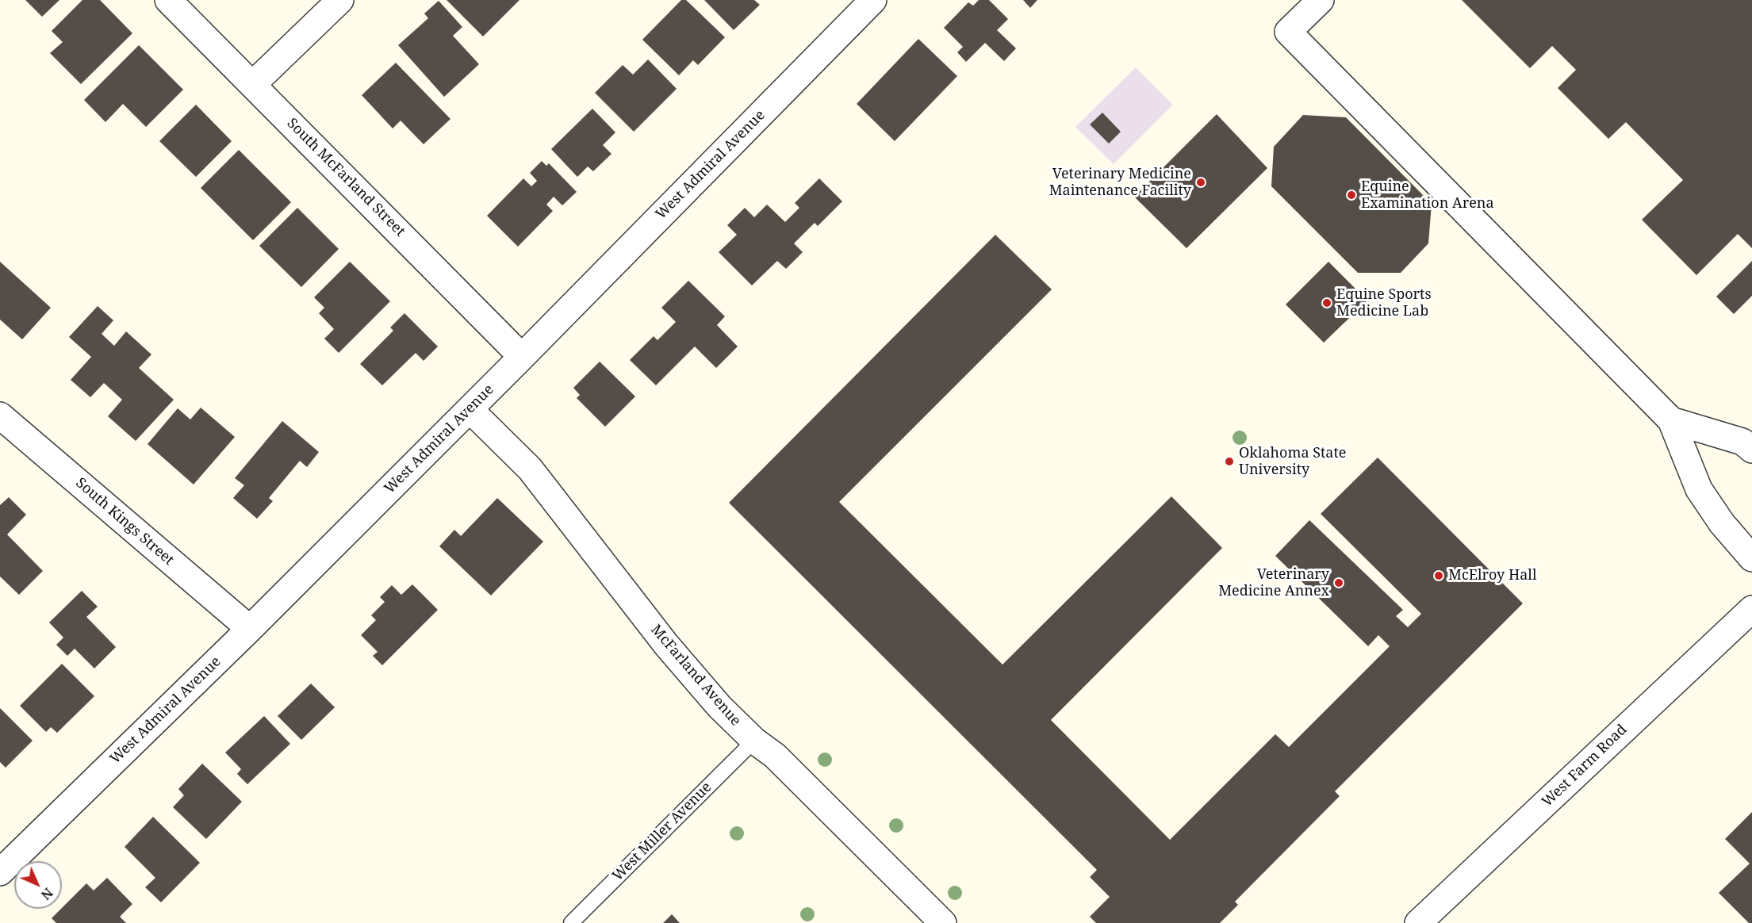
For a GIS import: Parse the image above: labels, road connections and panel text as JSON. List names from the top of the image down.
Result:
{
  "streets": {
    "street": [
      "West Admiral Avenue",
      "South McFarland Street",
      "South Kings Street",
      "McFarland Avenue",
      "West Farm Road"
    ],
    "lane": ["West Miller Avenue"]
  },
  "crossings": [
    ["West Admiral Avenue", "South McFarland Street"],
    ["West Admiral Avenue", "South Kings Street"],
    ["West Admiral Avenue", "McFarland Avenue"],
    ["McFarland Avenue", "West Miller Avenue"]
  ],
  "places": [
    "Veterinary Medicine Maintenance Facility",
    "Equine Examination Arena",
    "Equine Sports Medicine Lab",
    "Oklahoma State University",
    "McElroy Hall",
    "Veterinary Medicine Annex"
  ],
  "north": "bottom right"
}
